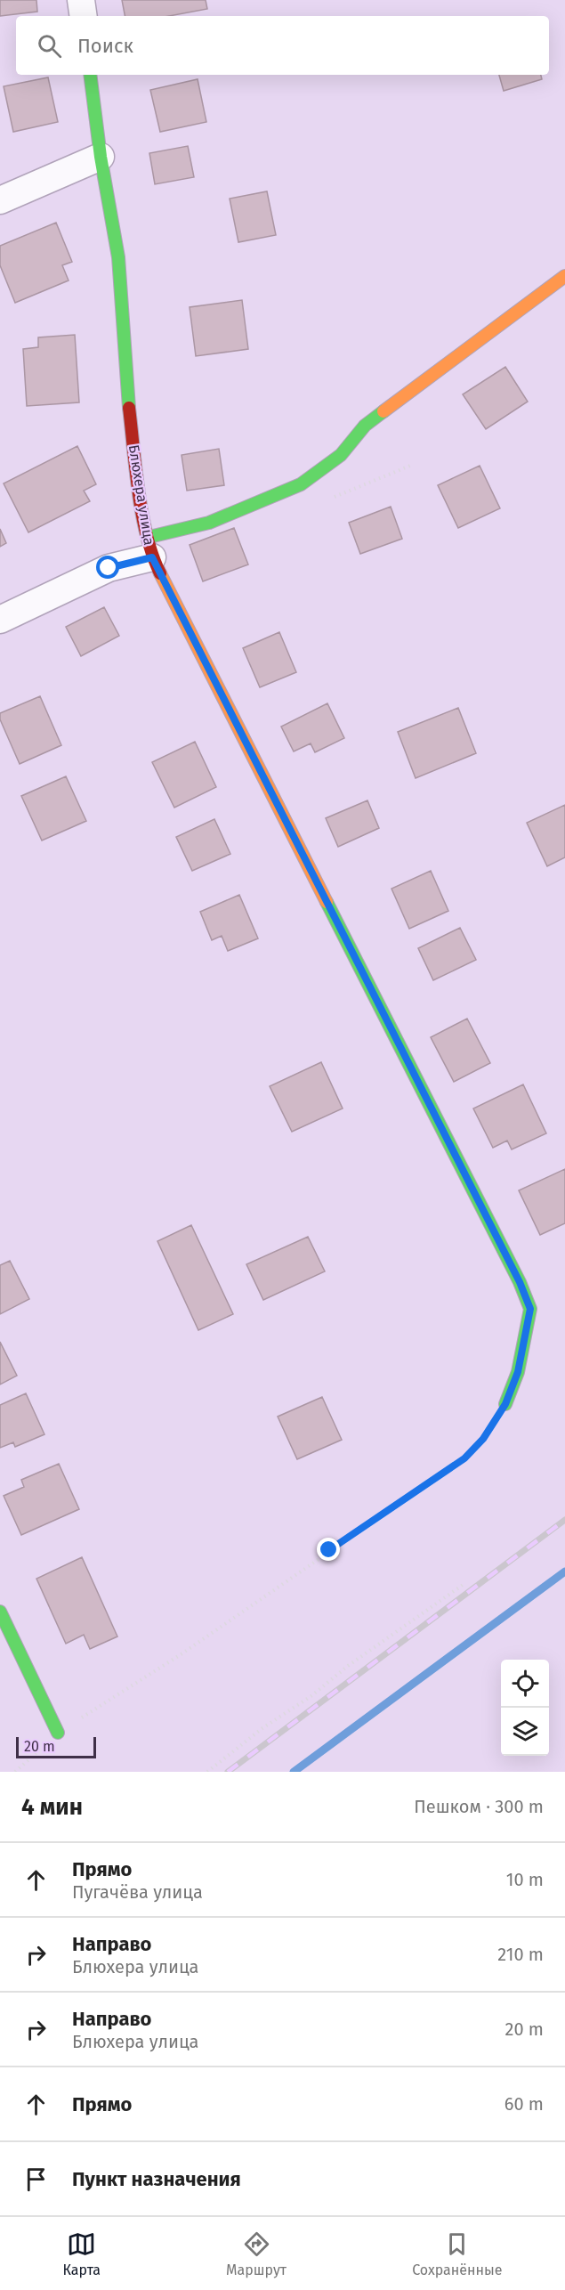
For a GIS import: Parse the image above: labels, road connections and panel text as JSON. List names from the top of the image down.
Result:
{
  "streets": {
    "street": ["Блюхера улица"]
  },
  "scale_bar": "20 m",
  "page": {
    "search": "Поиск",
    "scale": "20 m",
    "heading": ["4 мин", "Пешком · 300 m"],
    "list": [
      ["Прямо", "Пугачёва улица", "10 m"],
      ["Направо", "Блюхера улица", "210 m"],
      ["Направо", "Блюхера улица", "20 m"],
      ["Прямо", "60 m"],
      "Пункт назначения"
    ],
    "nav": ["Карта", "Маршрут", "Сохранённые"]
  }
}
